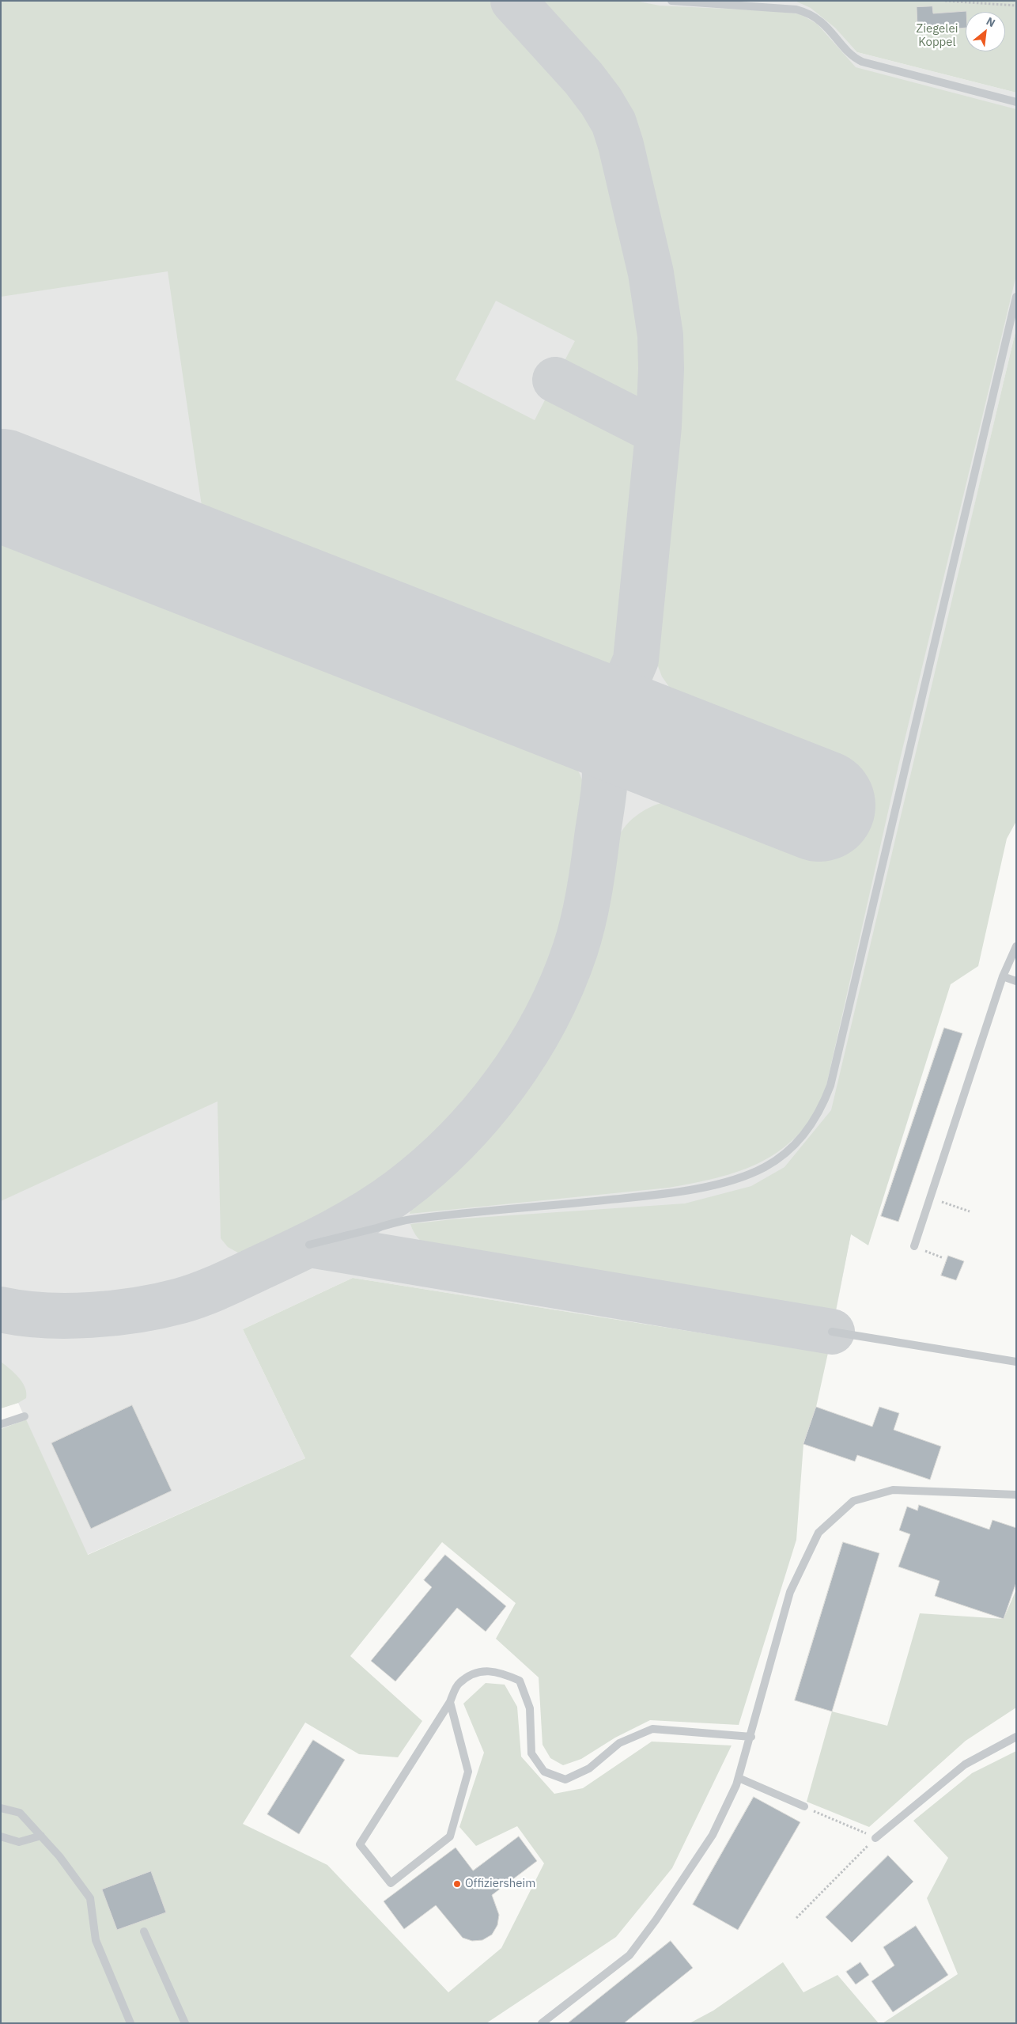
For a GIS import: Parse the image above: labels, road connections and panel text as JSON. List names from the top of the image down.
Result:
{
  "parks": ["Ziegelei Koppel"],
  "places": ["Offiziersheim"],
  "north": "top right"
}
